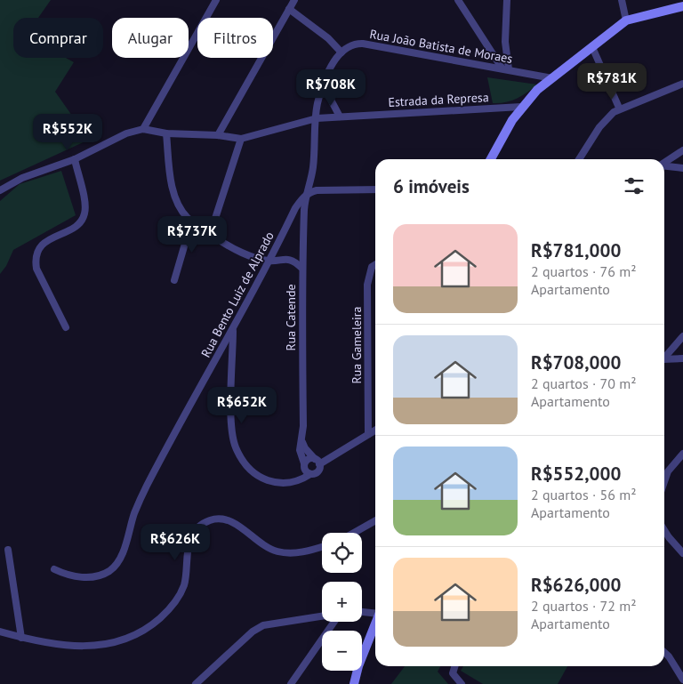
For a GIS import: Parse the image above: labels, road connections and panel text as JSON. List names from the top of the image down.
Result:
{
  "streets": {
    "street": [
      "Rua João Batista de Moraes",
      "Estrada da Represa",
      "Rua Bento Luiz de Alprado",
      "Rua Catende",
      "Rua Gameleira"
    ]
  },
  "crossings": [
    ["Rua Bento Luiz de Alprado", "Rua Catende"]
  ],
  "page": {
    "chip": ["Comprar", "Alugar", "Filtros"],
    "price": [
      "R$781K",
      "R$708K",
      "R$552K",
      "R$737K",
      "R$652K",
      "R$626K"
    ],
    "heading": "6 imóveis",
    "list": [
      {
        "name": "R$781,000",
        "note": "2 quartos · 76 m² · Apartamento"
      },
      {
        "name": "R$708,000",
        "note": "2 quartos · 70 m² · Apartamento"
      },
      {
        "name": "R$552,000",
        "note": "2 quartos · 56 m² · Apartamento"
      },
      {
        "name": "R$626,000",
        "note": "2 quartos · 72 m² · Apartamento"
      }
    ],
    "map_buttons": ["+", "−"]
  }
}
